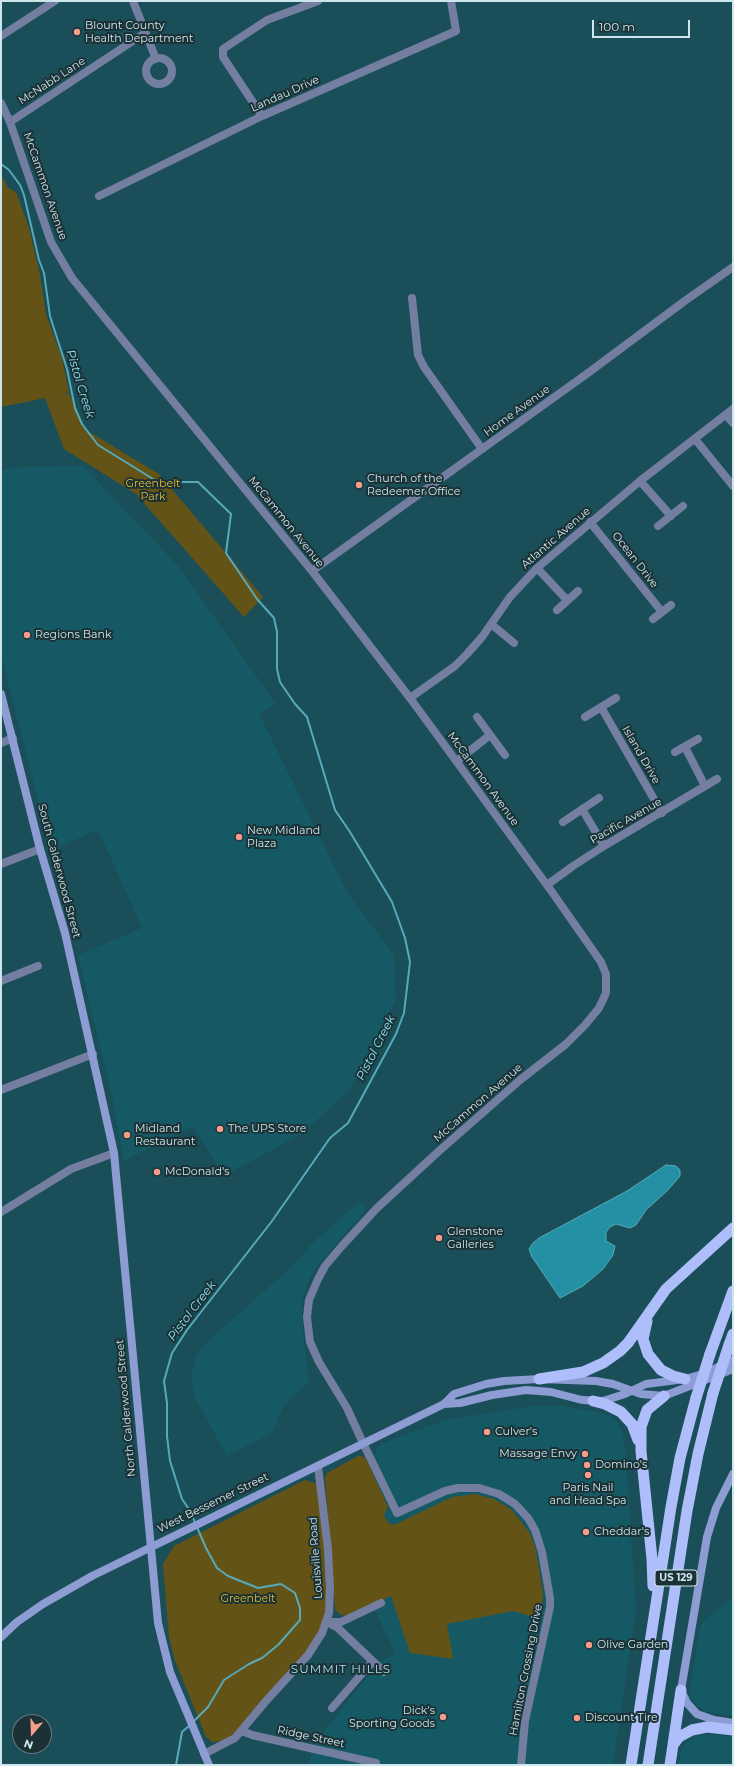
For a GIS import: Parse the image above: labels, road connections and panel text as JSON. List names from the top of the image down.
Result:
{
  "streets": {
    "highway": ["US 129"],
    "main road": ["South Calderwood Street", "North Calderwood Street", "West Bessemer Street"],
    "street": [
      "McNabb Lane",
      "Landau Drive",
      "McCammon Avenue",
      "Home Avenue",
      "Atlantic Avenue",
      "Ocean Drive",
      "Island Drive",
      "Pacific Avenue",
      "Louisville Road",
      "Hamilton Crossing Drive",
      "Ridge Street"
    ]
  },
  "crossings": [
    ["McNabb Lane", "McCammon Avenue"],
    ["McCammon Avenue", "Home Avenue"],
    ["McCammon Avenue", "Atlantic Avenue"],
    ["McCammon Avenue", "Pacific Avenue"],
    ["McCammon Avenue", "West Bessemer Street"],
    ["McCammon Avenue", "Hamilton Crossing Drive"],
    ["Atlantic Avenue", "Ocean Drive"],
    ["Island Drive", "Pacific Avenue"],
    ["South Calderwood Street", "North Calderwood Street"],
    ["North Calderwood Street", "West Bessemer Street"],
    ["North Calderwood Street", "Louisville Road"],
    ["West Bessemer Street", "Louisville Road"],
    ["West Bessemer Street", "Hamilton Crossing Drive"],
    ["Louisville Road", "Ridge Street"]
  ],
  "districts": ["SUMMIT HILLS"],
  "water": ["Pistol Creek"],
  "parks": ["Greenbelt Park", "Greenbelt"],
  "places": [
    "Blount County Health Department",
    "Church of the Redeemer Office",
    "Regions Bank",
    "New Midland Plaza",
    "The UPS Store",
    "Midland Restaurant",
    "McDonald's",
    "Glenstone Galleries",
    "Culver's",
    "Massage Envy",
    "Domino's",
    "Paris Nail and Head Spa",
    "Cheddar's",
    "Olive Garden",
    "Dick's Sporting Goods",
    "Discount Tire"
  ],
  "scale_bar": "100 m",
  "north": "bottom"
}
